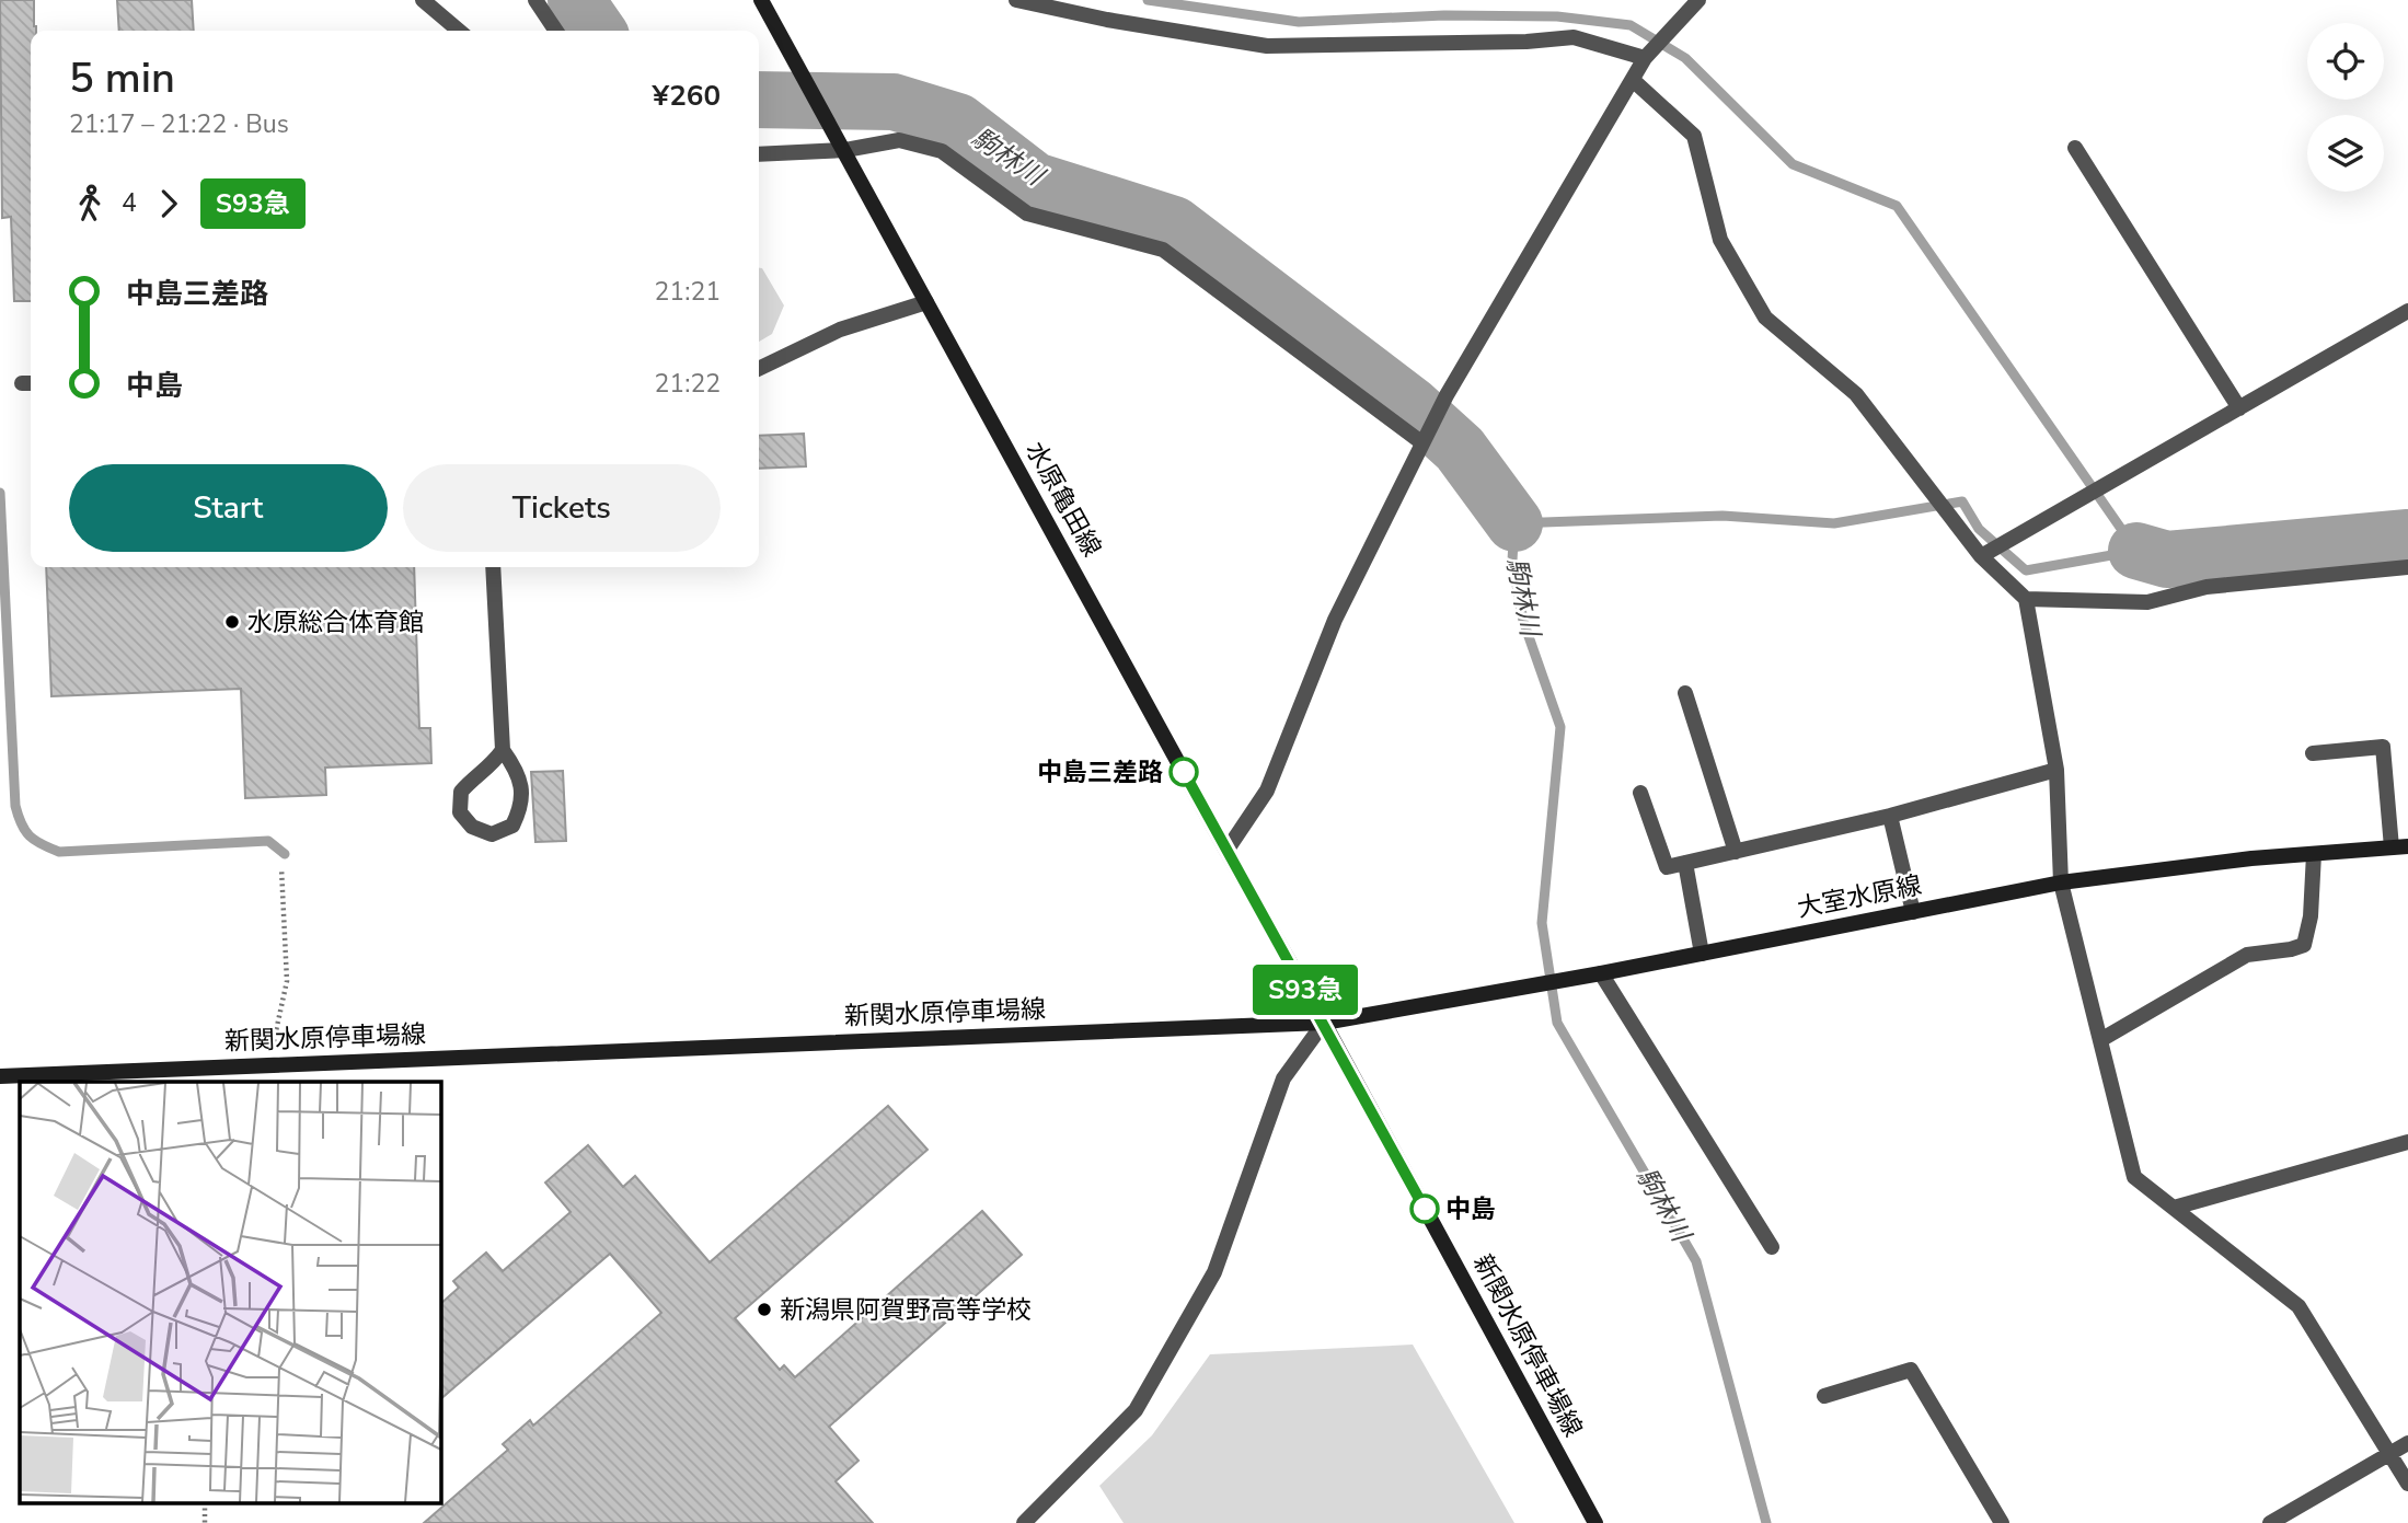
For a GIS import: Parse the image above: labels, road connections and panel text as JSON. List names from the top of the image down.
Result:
{
  "streets": {
    "main road": ["水原亀田線", "大室水原線", "新関水原停車場線"]
  },
  "crossings": [
    ["水原亀田線", "大室水原線"],
    ["水原亀田線", "新関水原停車場線"],
    ["大室水原線", "新関水原停車場線"]
  ],
  "water": ["駒林川"],
  "places": [
    "水原総合体育館",
    "中島三差路",
    "中島",
    "新潟県阿賀野高等学校"
  ],
  "lines": ["bus line S93急"],
  "page": {
    "on_map": "S93急",
    "heading": ["5 min", "21:17 – 21:22 · Bus", "¥260"],
    "legs": ["4", "S93急"],
    "list": [
      {
        "name": "中島三差路",
        "value": "21:21"
      },
      {
        "name": "中島",
        "value": "21:22"
      }
    ],
    "buttons": ["Start", "Tickets"]
  }
}
